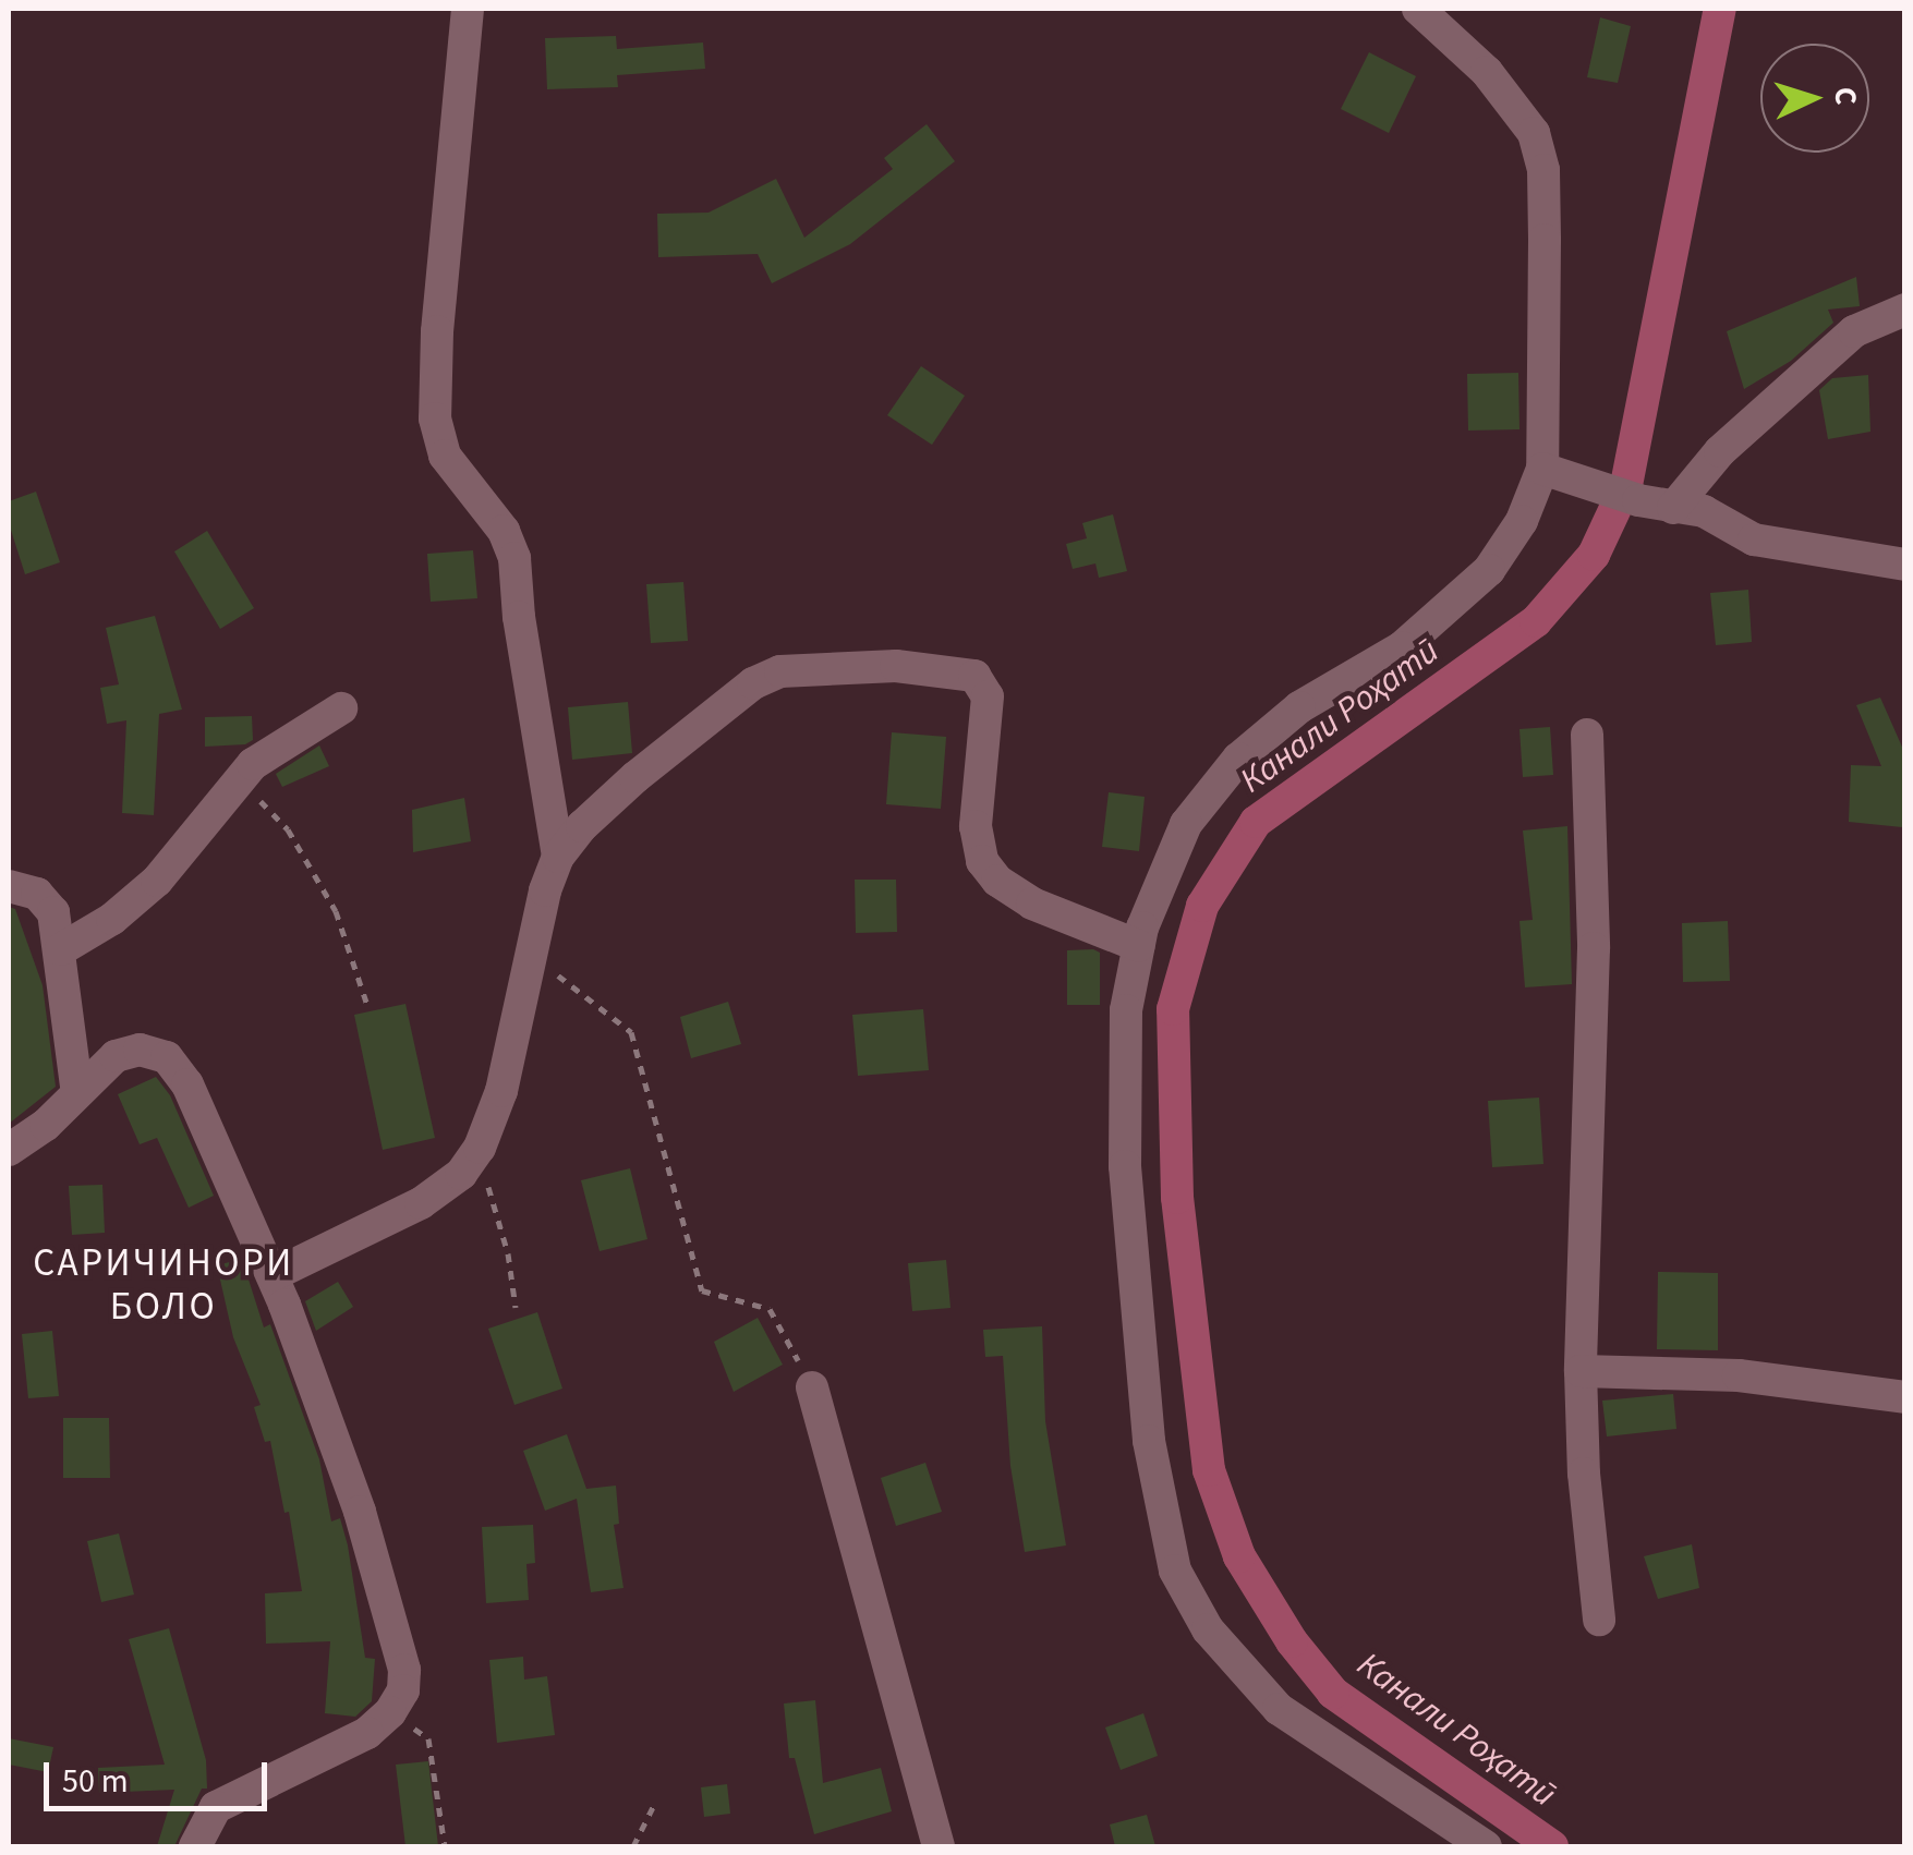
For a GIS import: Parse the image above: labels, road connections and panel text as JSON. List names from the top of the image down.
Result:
{
  "districts": ["САРИЧИНОРИ БОЛО"],
  "water": ["Канали Роҳатӣ"],
  "scale_bar": "50 m",
  "north": "right"
}
